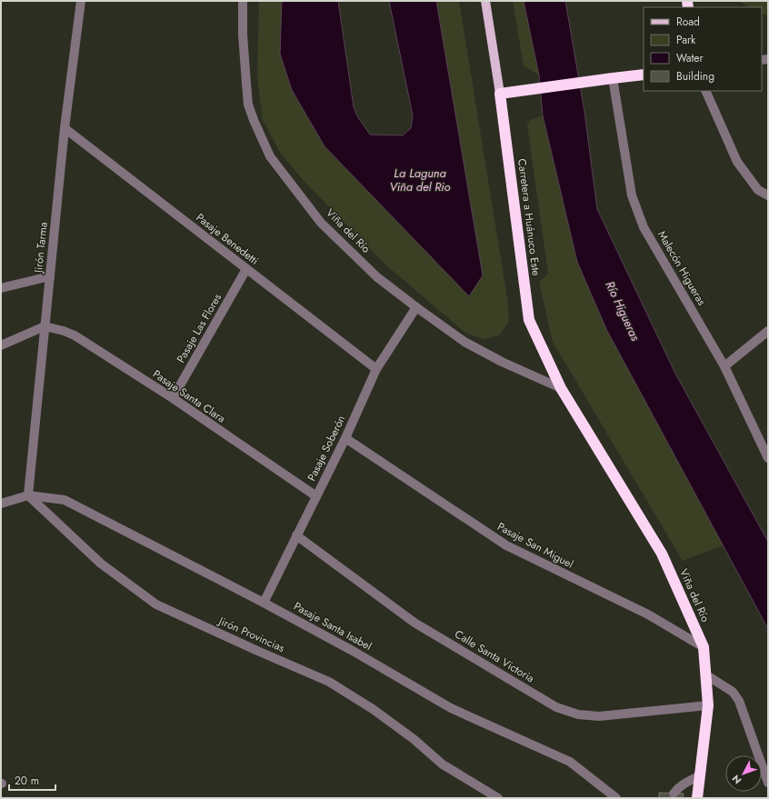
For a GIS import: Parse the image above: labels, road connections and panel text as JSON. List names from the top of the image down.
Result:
{
  "streets": {
    "highway": ["Carretera a Huánuco Este", "Viña del Río"],
    "street": [
      "Pasaje Benedetti",
      "Jirón Tarma",
      "Malecón Higueras",
      "Pasaje Las Flores",
      "Pasaje Santa Clara",
      "Pasaje Soberón",
      "Pasaje San Miguel",
      "Pasaje Santa Isabel",
      "Jirón Provincias",
      "Calle Santa Victoria"
    ]
  },
  "crossings": [
    ["Carretera a Huánuco Este", "Viña del Río"],
    ["Viña del Río", "Pasaje Soberón"],
    ["Viña del Río", "Pasaje San Miguel"],
    ["Viña del Río", "Calle Santa Victoria"],
    ["Pasaje Benedetti", "Jirón Tarma"],
    ["Pasaje Benedetti", "Pasaje Las Flores"],
    ["Pasaje Benedetti", "Pasaje Soberón"],
    ["Jirón Tarma", "Pasaje Santa Clara"],
    ["Jirón Tarma", "Pasaje Santa Isabel"],
    ["Jirón Tarma", "Jirón Provincias"],
    ["Pasaje Las Flores", "Pasaje Santa Clara"],
    ["Pasaje Santa Clara", "Pasaje Soberón"],
    ["Pasaje Soberón", "Pasaje San Miguel"],
    ["Pasaje Soberón", "Pasaje Santa Isabel"],
    ["Pasaje Soberón", "Calle Santa Victoria"],
    ["Pasaje Santa Isabel", "Jirón Provincias"]
  ],
  "water": ["La Laguna Viña del Rio", "Río Higueras"],
  "legend": [
    "Road",
    "Park",
    "Water",
    "Building"
  ],
  "scale_bar": "20 m",
  "north": "bottom left"
}
